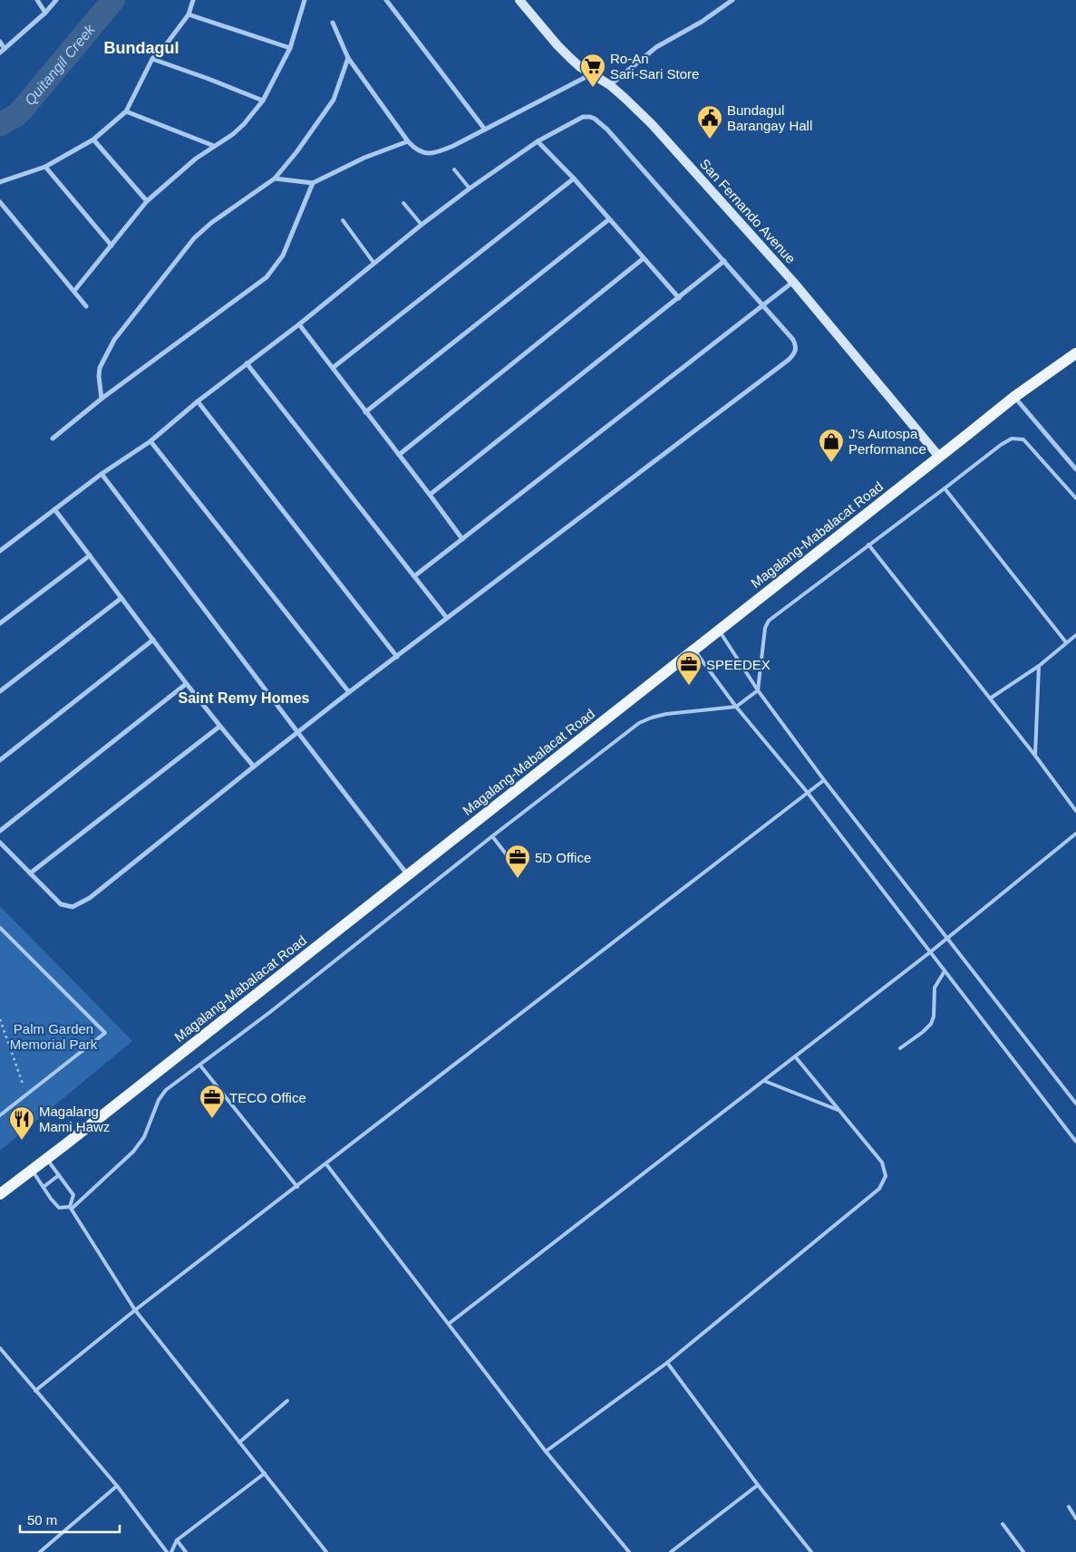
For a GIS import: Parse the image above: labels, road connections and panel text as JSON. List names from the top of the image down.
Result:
{
  "streets": {
    "main road": ["San Fernando Avenue", "Magalang-Mabalacat Road"]
  },
  "crossings": [
    ["San Fernando Avenue", "Magalang-Mabalacat Road"]
  ],
  "districts": ["Bundagul", "Saint Remy Homes"],
  "water": ["Quitangil Creek"],
  "parks": ["Palm Garden Memorial Park"],
  "places": {
    "supermarket": ["Ro-An Sari-Sari Store"],
    "public building": ["Bundagul Barangay Hall"],
    "shop": ["J's Autospa Performance"],
    "office": ["SPEEDEX", "5D Office", "TECO Office"],
    "restaurant": ["Magalang Mami Hawz"]
  },
  "scale_bar": "50 m"
}
